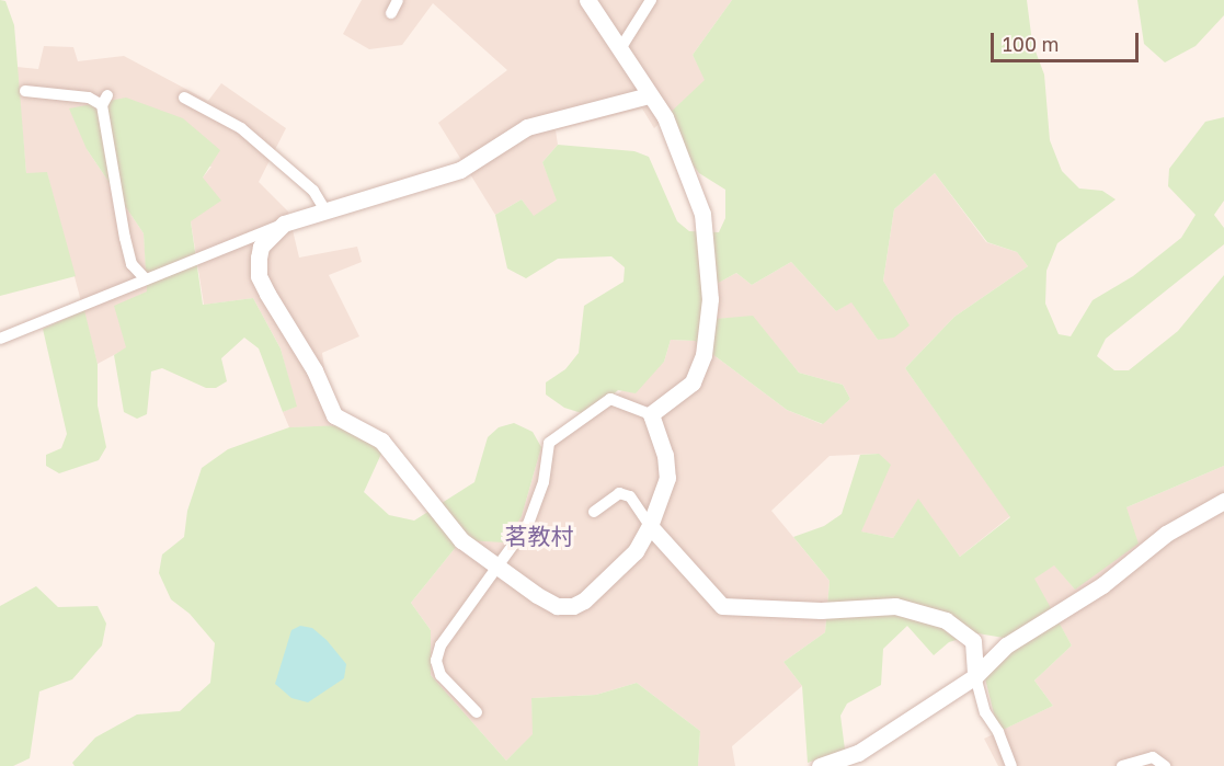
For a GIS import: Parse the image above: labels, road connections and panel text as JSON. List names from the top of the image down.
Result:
{
  "districts": ["茗教村"],
  "scale_bar": "100 m"
}
